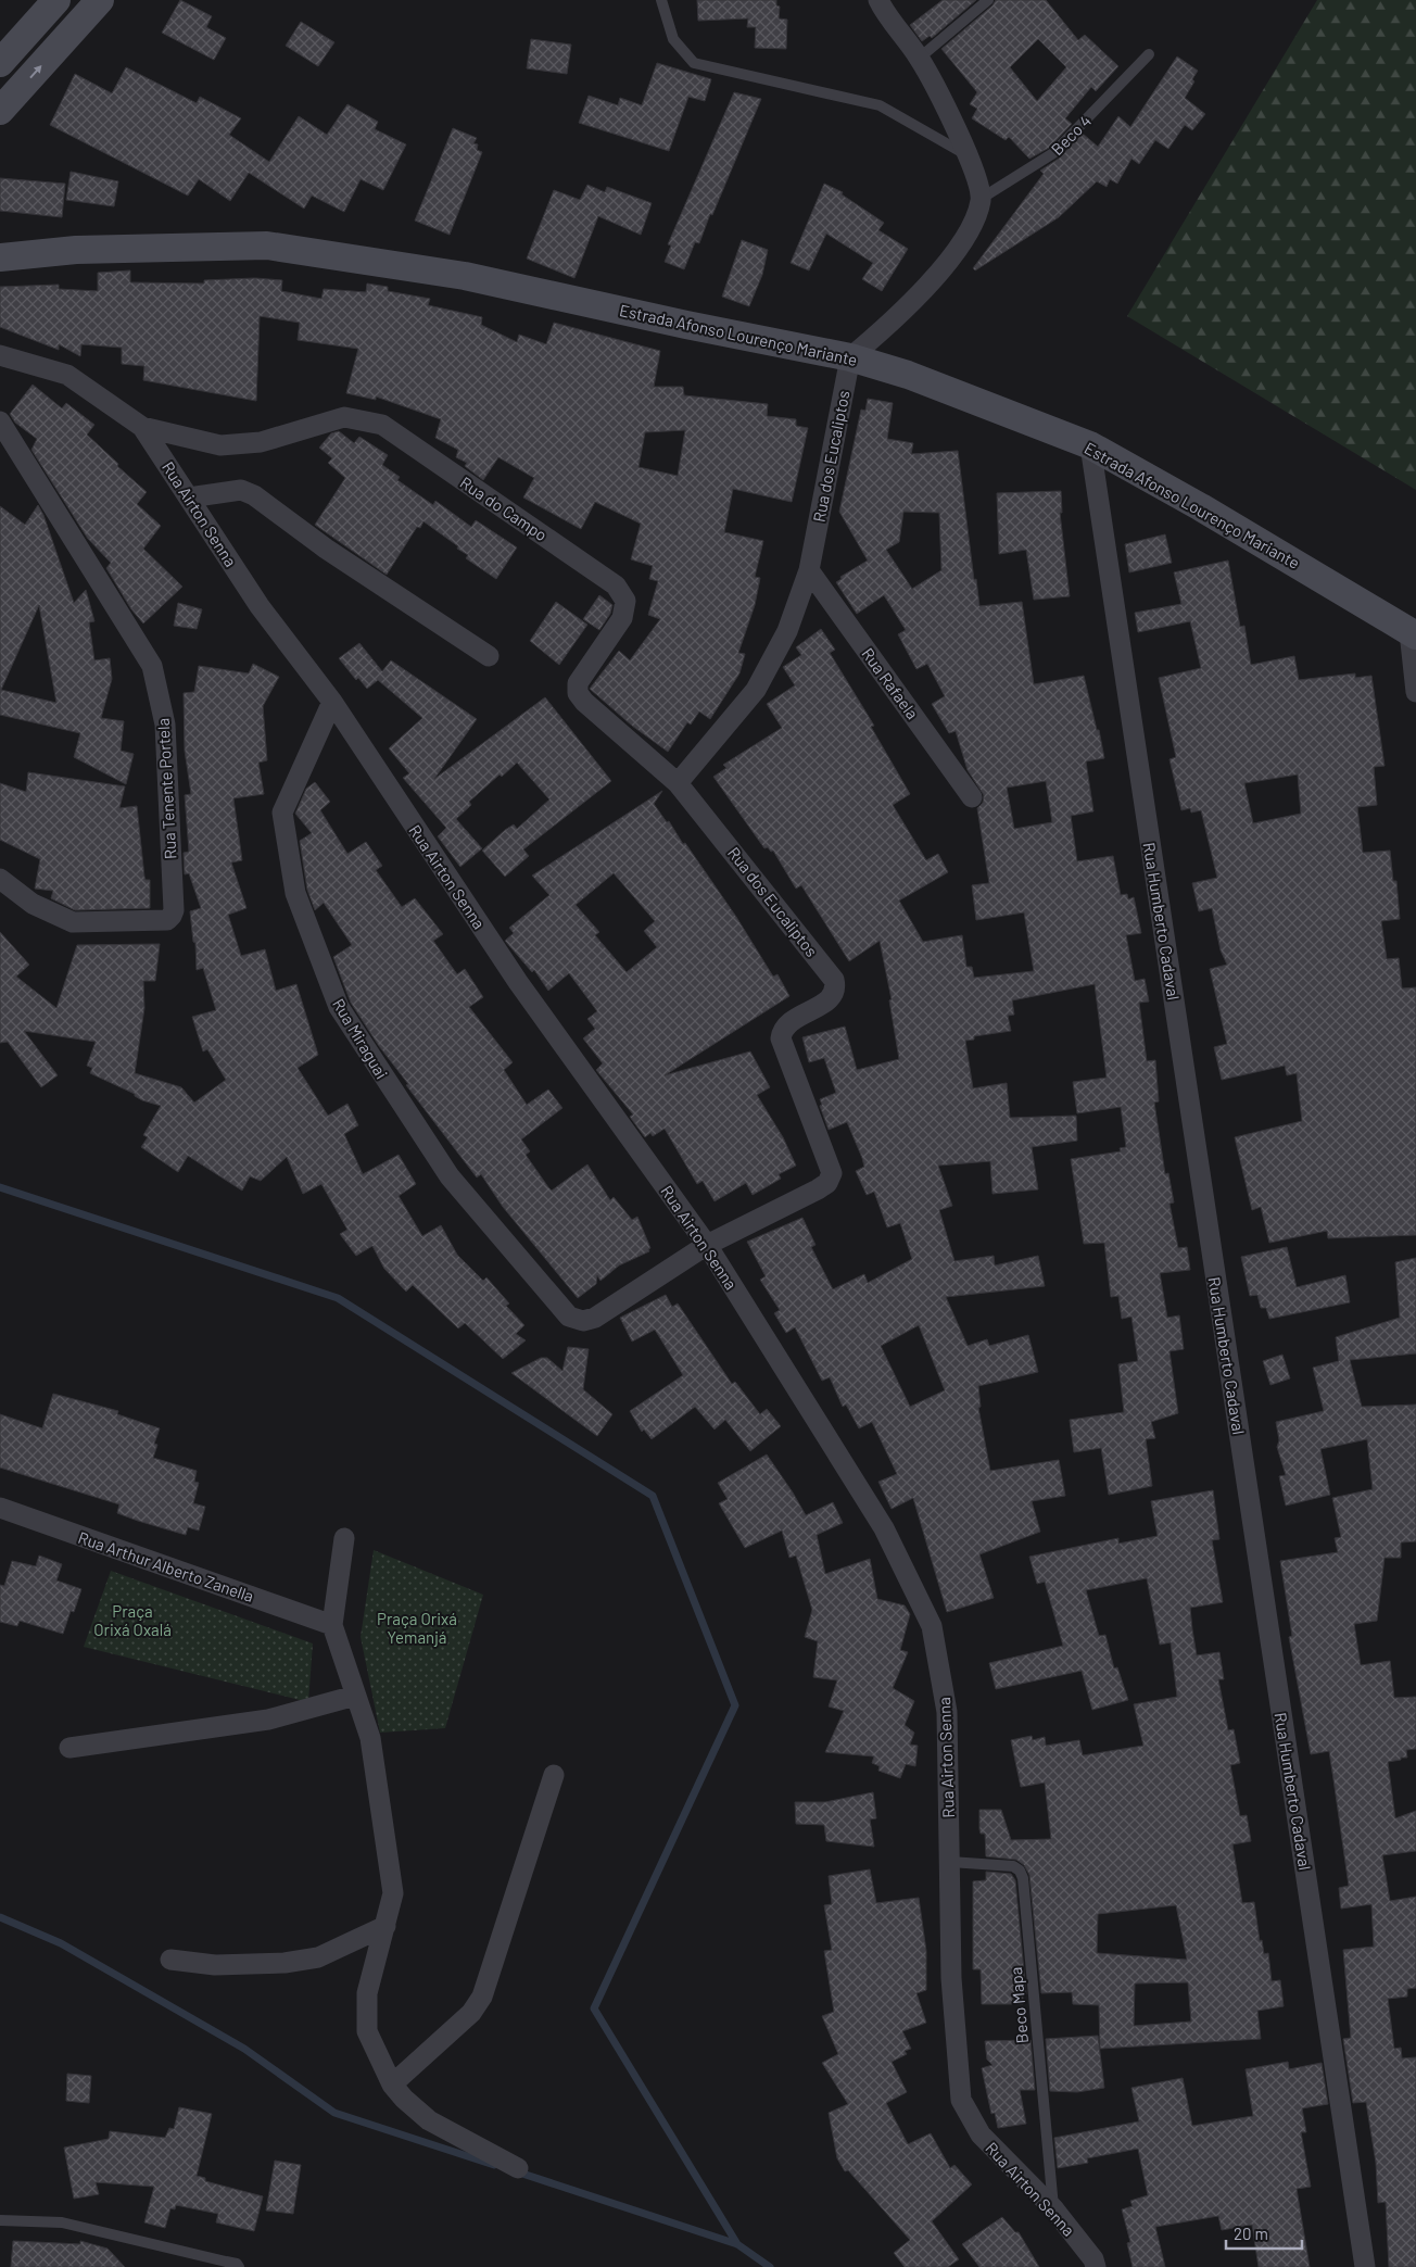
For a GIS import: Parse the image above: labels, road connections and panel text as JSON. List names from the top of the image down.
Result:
{
  "streets": {
    "main road": ["Estrada Afonso Lourenço Mariante"],
    "street": [
      "Rua dos Eucaliptos",
      "Rua do Campo",
      "Rua Airton Senna",
      "Rua Rafaela",
      "Rua Tenente Portela",
      "Rua Humberto Cadaval",
      "Rua Miraguai",
      "Rua Arthur Alberto Zanella"
    ],
    "lane": ["Beco 4", "Beco Mapa"]
  },
  "crossings": [
    ["Estrada Afonso Lourenço Mariante", "Rua dos Eucaliptos"],
    ["Estrada Afonso Lourenço Mariante", "Rua Humberto Cadaval"],
    ["Rua dos Eucaliptos", "Rua do Campo"],
    ["Rua dos Eucaliptos", "Rua Airton Senna"],
    ["Rua dos Eucaliptos", "Rua Rafaela"],
    ["Rua dos Eucaliptos", "Rua Miraguai"],
    ["Rua do Campo", "Rua Airton Senna"],
    ["Rua Airton Senna", "Rua Miraguai"],
    ["Rua Airton Senna", "Beco Mapa"]
  ],
  "parks": ["Praça Orixá Oxalá", "Praça Orixá Yemanjá"],
  "scale_bar": "20 m"
}
